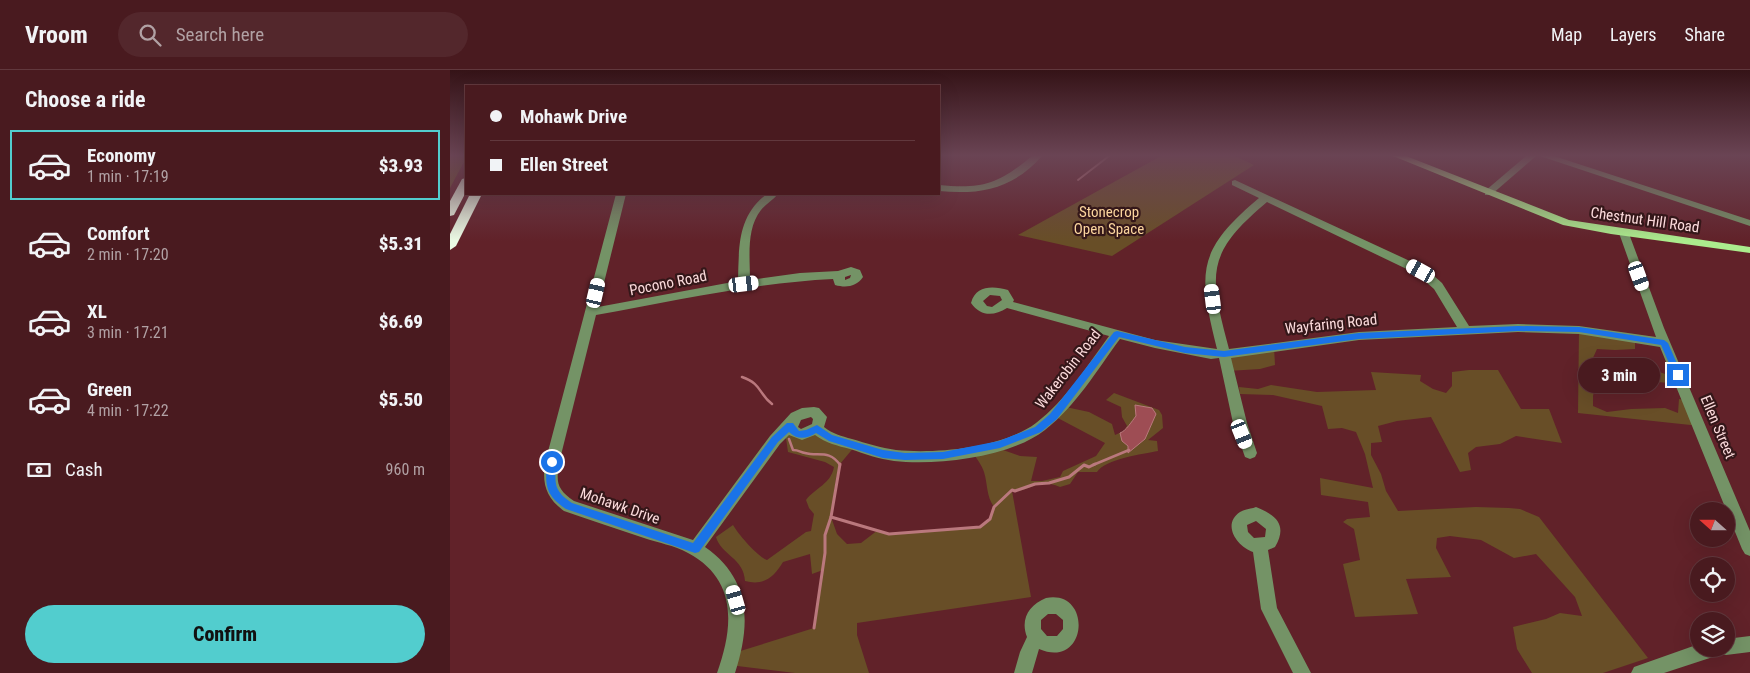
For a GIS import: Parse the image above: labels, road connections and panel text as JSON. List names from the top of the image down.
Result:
{
  "streets": {
    "main road": ["Chestnut Hill Road"],
    "street": [
      "Pocono Road",
      "Wayfaring Road",
      "Wakerobin Road",
      "Ellen Street",
      "Mohawk Drive"
    ]
  },
  "crossings": [
    ["Chestnut Hill Road", "Ellen Street"],
    ["Pocono Road", "Mohawk Drive"],
    ["Wayfaring Road", "Wakerobin Road"],
    ["Wayfaring Road", "Ellen Street"],
    ["Wakerobin Road", "Mohawk Drive"]
  ],
  "parks": ["Stonecrop Open Space"],
  "north": "left",
  "page": {
    "header": "Vroom",
    "search": "Search here",
    "nav": ["Map", "Layers", "Share"],
    "heading": "Choose a ride",
    "banner": ["Mohawk Drive", "Ellen Street"],
    "list": [
      {
        "name": "Economy",
        "note": "1 min · 17:19",
        "value": "$3.93"
      },
      {
        "name": "Comfort",
        "note": "2 min · 17:20",
        "value": "$5.31"
      },
      {
        "name": "XL",
        "note": "3 min · 17:21",
        "value": "$6.69"
      },
      {
        "name": "Green",
        "note": "4 min · 17:22",
        "value": "$5.50"
      }
    ],
    "bubble": "3 min",
    "pay": ["Cash", "960 m"],
    "buttons": "Confirm"
  }
}
